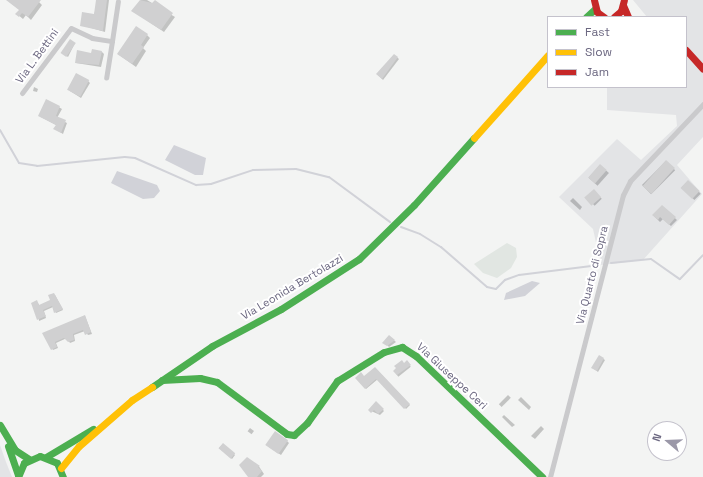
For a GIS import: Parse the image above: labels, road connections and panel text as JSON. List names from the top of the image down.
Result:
{
  "streets": {
    "street": [
      "Via L. Bettini",
      "Via Quarto di Sopra",
      "Via Leonida Bertolazzi",
      "Via Giuseppe Ceri"
    ]
  },
  "crossings": [
    ["Via Leonida Bertolazzi", "Via Giuseppe Ceri"]
  ],
  "legend": ["Fast", "Slow", "Jam"],
  "north": "left"
}
